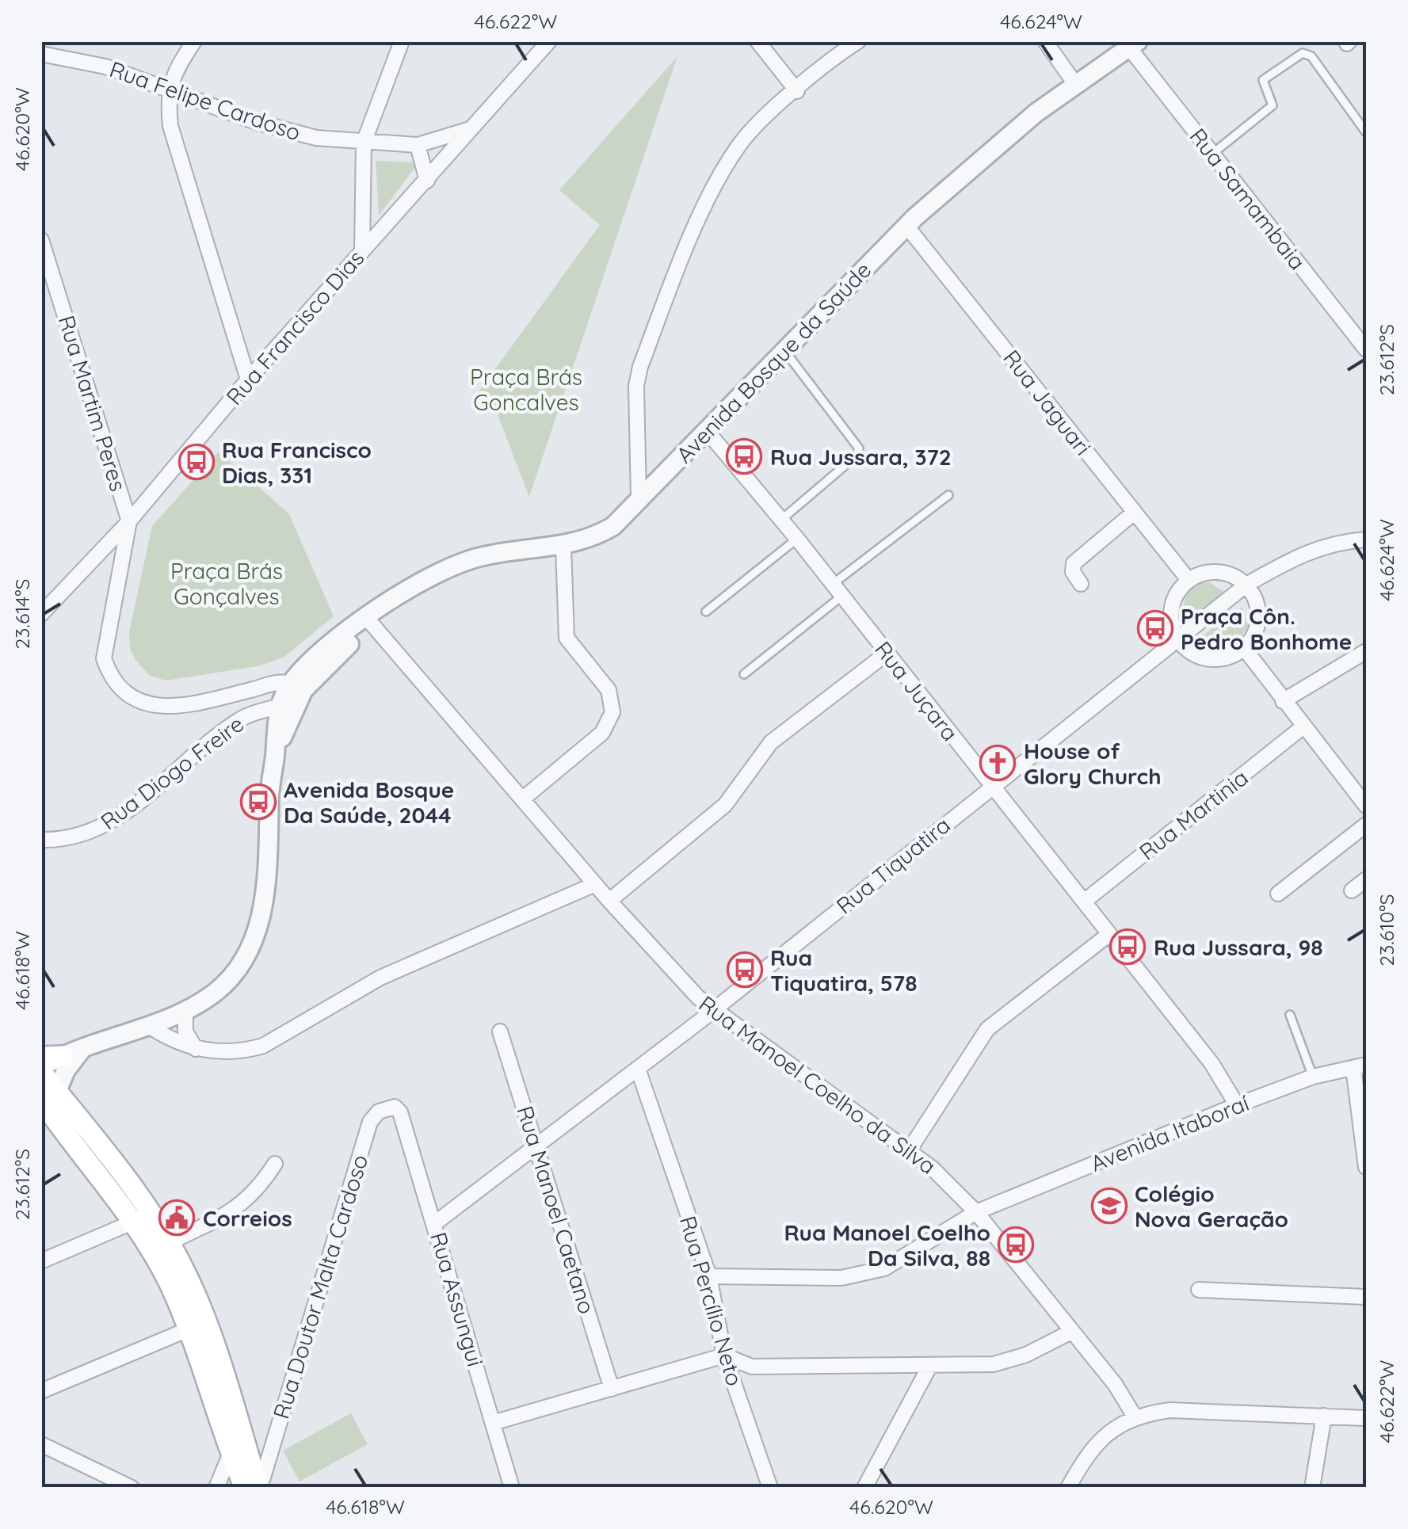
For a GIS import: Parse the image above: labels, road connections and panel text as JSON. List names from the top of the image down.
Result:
{
  "streets": {
    "street": [
      "Rua Felipe Cardoso",
      "Rua Samambaia",
      "Rua Francisco Dias",
      "Avenida Bosque da Saúde",
      "Rua Jaguari",
      "Rua Martim Peres",
      "Rua Juçara",
      "Rua Diogo Freire",
      "Rua Martinia",
      "Rua Tiquatira",
      "Rua Manoel Coelho da Silva",
      "Avenida Itaboraí",
      "Rua Manoel Caetano",
      "Rua Doutor Malta Cardoso",
      "Rua Assungui",
      "Rua Percílio Neto"
    ]
  },
  "crossings": [
    ["Rua Felipe Cardoso", "Rua Francisco Dias"],
    ["Rua Samambaia", "Avenida Bosque da Saúde"],
    ["Rua Francisco Dias", "Rua Martim Peres"],
    ["Avenida Bosque da Saúde", "Rua Jaguari"],
    ["Avenida Bosque da Saúde", "Rua Juçara"],
    ["Avenida Bosque da Saúde", "Rua Diogo Freire"],
    ["Avenida Bosque da Saúde", "Rua Manoel Coelho da Silva"],
    ["Rua Juçara", "Rua Martinia"],
    ["Rua Juçara", "Rua Tiquatira"],
    ["Rua Juçara", "Avenida Itaboraí"],
    ["Rua Tiquatira", "Rua Manoel Coelho da Silva"],
    ["Rua Tiquatira", "Rua Manoel Caetano"],
    ["Rua Tiquatira", "Rua Assungui"],
    ["Rua Tiquatira", "Rua Percílio Neto"],
    ["Rua Manoel Coelho da Silva", "Avenida Itaboraí"],
    ["Avenida Itaboraí", "Rua Percílio Neto"],
    ["Rua Doutor Malta Cardoso", "Rua Assungui"]
  ],
  "parks": ["Praça Brás Goncalves", "Praça Brás Gonçalves"],
  "places": {
    "bus stop": [
      "Rua Jussara, 372",
      "Rua Francisco Dias, 331",
      "Praça Côn. Pedro Bonhome",
      "Avenida Bosque Da Saúde, 2044",
      "Rua Jussara, 98",
      "Rua Tiquatira, 578",
      "Rua Manoel Coelho Da Silva, 88"
    ],
    "church": ["House of Glory Church"],
    "school or university": ["Colégio Nova Geração"],
    "public building": ["Correios"]
  },
  "coordinates": [
    "46.622°W",
    "46.624°W",
    "46.620°W",
    "23.612°S",
    "23.614°S",
    "23.610°S",
    "46.618°W"
  ]
}
